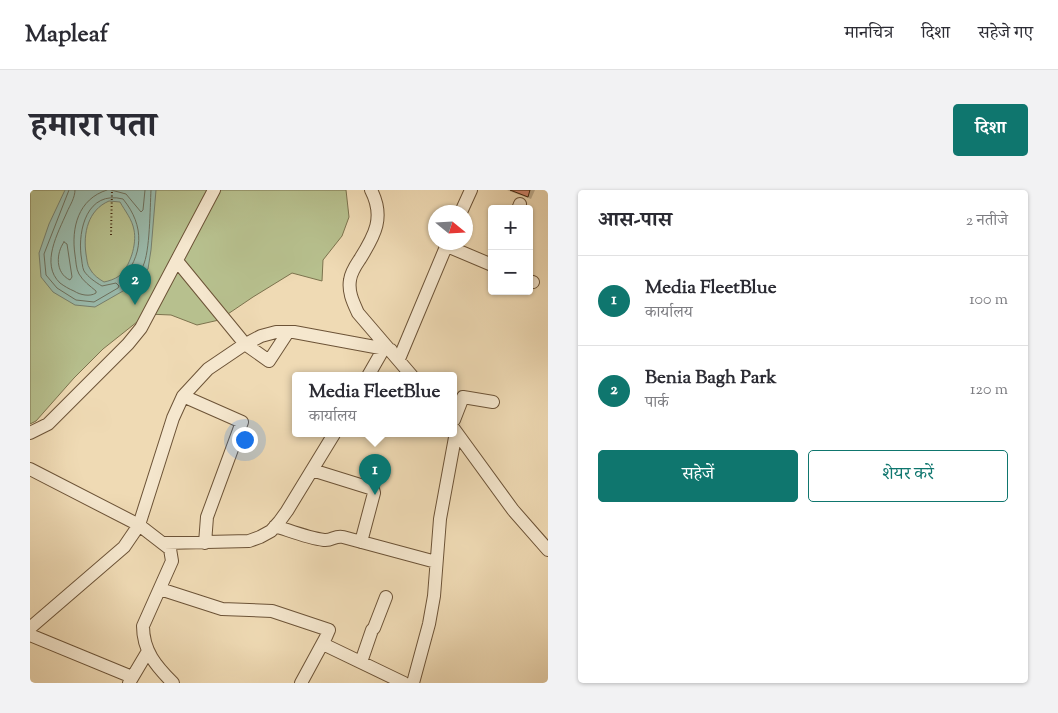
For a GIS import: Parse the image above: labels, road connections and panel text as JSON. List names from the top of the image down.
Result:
{
  "north": "right",
  "page": {
    "header": "Mapleaf",
    "nav": ["मानचित्र", "दिशा", "सहेजे गए"],
    "title": "हमारा पता",
    "buttons": [
      "दिशा",
      ["सहेजें", "शेयर करें"]
    ],
    "heading": ["आस-पास", "2 नतीजे"],
    "map_buttons": ["+", "−"],
    "list": [
      {
        "mark": "1",
        "name": "Media FleetBlue",
        "note": "कार्यालय",
        "value": "100 m"
      },
      {
        "mark": "2",
        "name": "Benia Bagh Park",
        "note": "पार्क",
        "value": "120 m"
      }
    ],
    "pins": ["2", "1"],
    "popup": ["Media FleetBlue", "कार्यालय"]
  }
}
